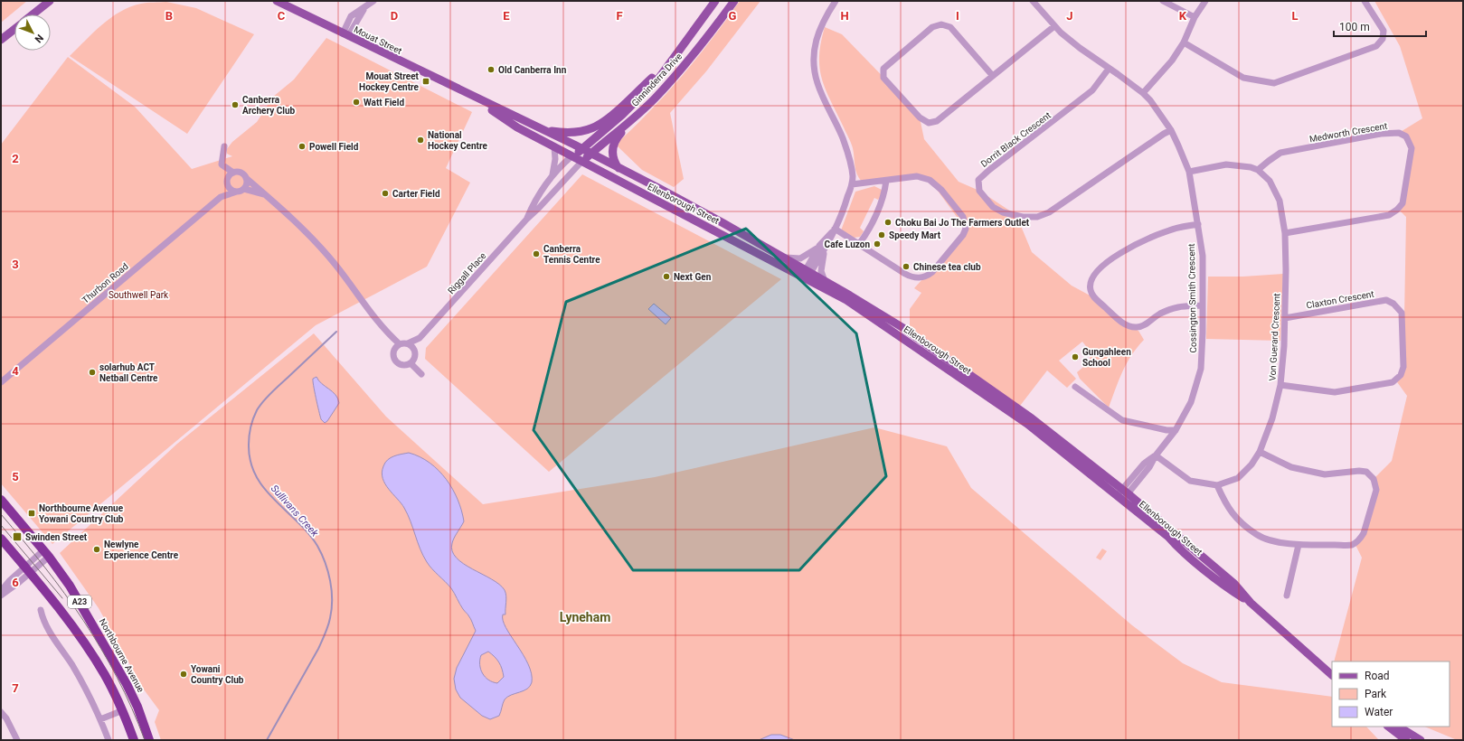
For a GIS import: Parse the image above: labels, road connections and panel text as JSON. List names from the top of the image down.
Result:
{
  "streets": {
    "highway": ["A23", "Northbourne Avenue"],
    "main road": ["Mouat Street", "Ginninderra Drive", "Ellenborough Street"],
    "street": [
      "Medworth Crescent",
      "Dorrit Black Crescent",
      "Riggall Place",
      "Thurbon Road",
      "Cossington Smith Crescent",
      "Claxton Crescent",
      "Von Guerard Crescent"
    ]
  },
  "crossings": [
    ["Mouat Street", "Ginninderra Drive"],
    ["Mouat Street", "Ellenborough Street"],
    ["Mouat Street", "Riggall Place"],
    ["Ginninderra Drive", "Ellenborough Street"],
    ["Ginninderra Drive", "Riggall Place"],
    ["Medworth Crescent", "Von Guerard Crescent"],
    ["Dorrit Black Crescent", "Cossington Smith Crescent"],
    ["Ellenborough Street", "Riggall Place"],
    ["Ellenborough Street", "Cossington Smith Crescent"],
    ["Cossington Smith Crescent", "Von Guerard Crescent"],
    ["Claxton Crescent", "Von Guerard Crescent"]
  ],
  "districts": ["Lyneham"],
  "water": ["Sullivans Creek"],
  "parks": ["Southwell Park"],
  "places": {
    "other": [
      "Old Canberra Inn",
      "Watt Field",
      "Canberra Archery Club",
      "National Hockey Centre",
      "Powell Field",
      "Carter Field",
      "Choku Bai Jo The Farmers Outlet",
      "Speedy Mart",
      "Cafe Luzon",
      "Canberra Tennis Centre",
      "Chinese tea club",
      "Next Gen",
      "Gungahleen School",
      "solarhub ACT Netball Centre",
      "Newlyne Experience Centre",
      "Yowani Country Club"
    ],
    "transit": ["Mouat Street Hockey Centre", "Northbourne Avenue Yowani Country Club", "Swinden Street"]
  },
  "legend": ["Road", "Park", "Water"],
  "scale_bar": "100 m",
  "north": "bottom right",
  "grid": {
    "columns": [
      "B",
      "C",
      "D",
      "E",
      "F",
      "G",
      "H",
      "I",
      "J",
      "K",
      "L"
    ],
    "rows": [
      "2",
      "3",
      "4",
      "5",
      "6",
      "7"
    ]
  }
}
